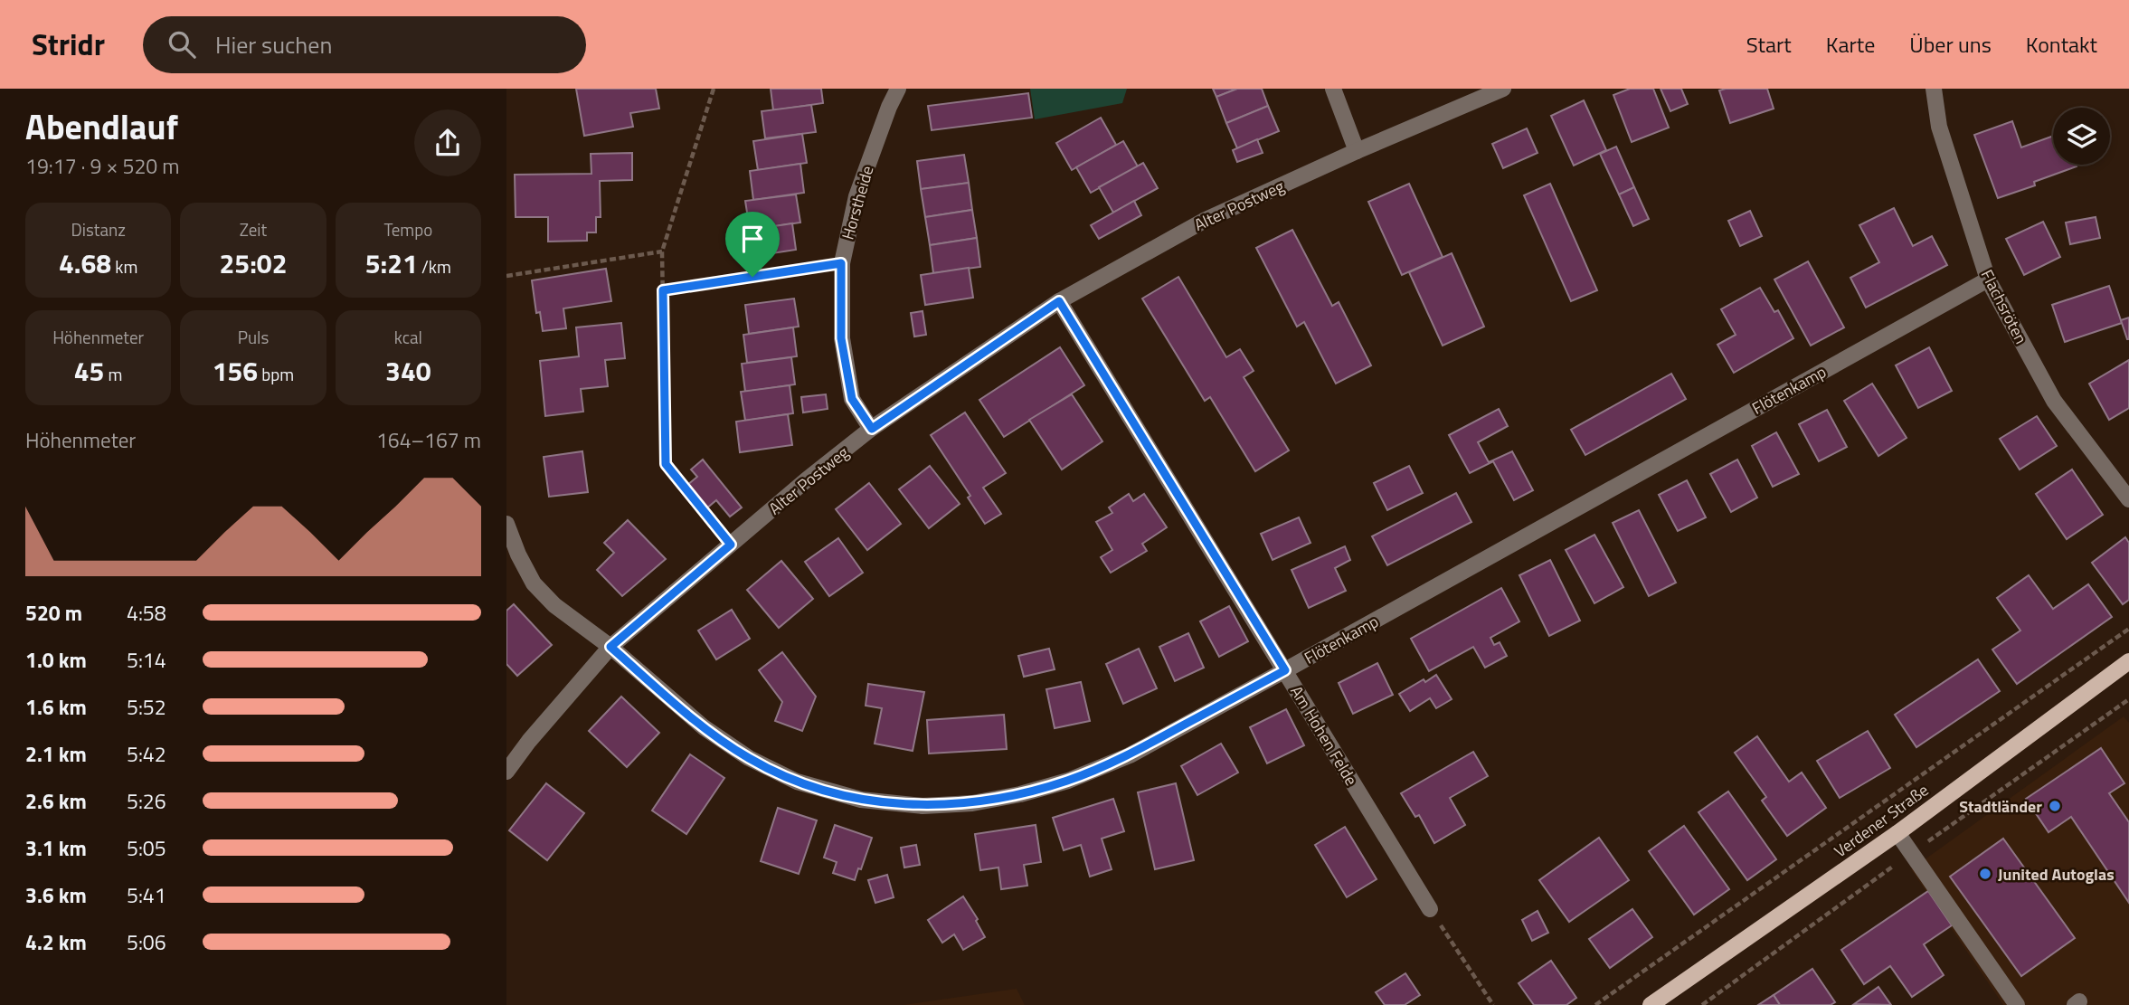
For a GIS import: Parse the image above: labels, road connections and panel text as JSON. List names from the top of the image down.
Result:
{
  "streets": {
    "main road": ["Verdener Straße"],
    "street": [
      "Horstheide",
      "Alter Postweg",
      "Flachsröten",
      "Flötenkamp",
      "Am Hohen Felde"
    ]
  },
  "crossings": [
    ["Horstheide", "Alter Postweg"],
    ["Alter Postweg", "Flötenkamp"],
    ["Alter Postweg", "Am Hohen Felde"],
    ["Flachsröten", "Flötenkamp"],
    ["Flötenkamp", "Am Hohen Felde"]
  ],
  "places": ["Stadtländer", "Junited Autoglas"],
  "page": {
    "header": "Stridr",
    "search": "Hier suchen",
    "nav": [
      "Start",
      "Karte",
      "Über uns",
      "Kontakt"
    ],
    "heading": ["Abendlauf", "19:17 · 9 × 520 m"],
    "stats": [
      ["Distanz", "4.68 km"],
      ["Zeit", "25:02"],
      ["Tempo", "5:21 /km"],
      ["Höhenmeter", "45 m"],
      ["Puls", "156 bpm"],
      ["kcal", "340"]
    ],
    "chart": ["Höhenmeter", "164–167 m"],
    "list": [
      {
        "name": "520 m",
        "note": "4:58"
      },
      {
        "name": "1.0 km",
        "note": "5:14"
      },
      {
        "name": "1.6 km",
        "note": "5:52"
      },
      {
        "name": "2.1 km",
        "note": "5:42"
      },
      {
        "name": "2.6 km",
        "note": "5:26"
      },
      {
        "name": "3.1 km",
        "note": "5:05"
      },
      {
        "name": "3.6 km",
        "note": "5:41"
      },
      {
        "name": "4.2 km",
        "note": "5:06"
      }
    ]
  }
}
